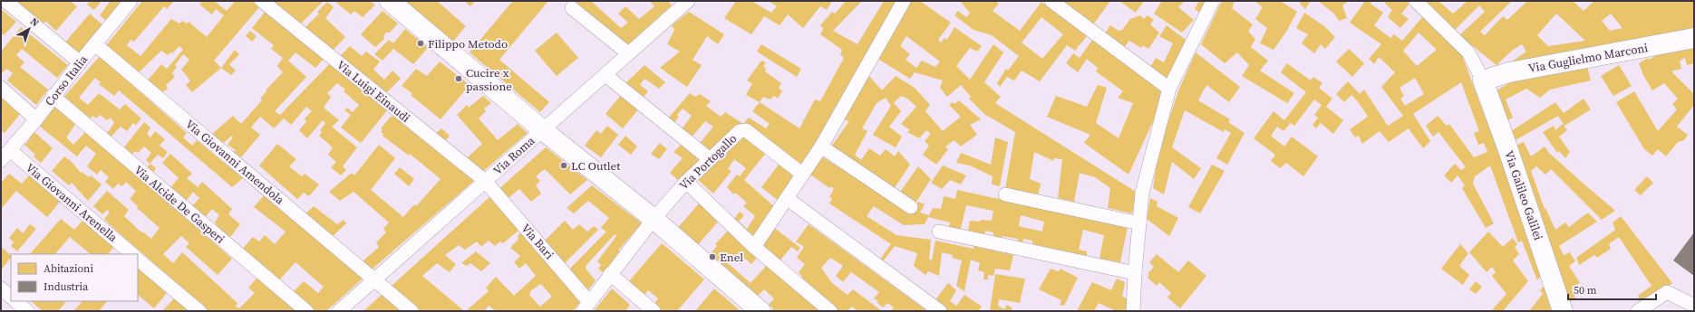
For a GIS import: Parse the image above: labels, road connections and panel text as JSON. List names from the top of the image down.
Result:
{
  "streets": {
    "street": [
      "Via Guglielmo Marconi",
      "Corso Italia",
      "Via Luigi Einaudi",
      "Via Roma",
      "Via Giovanni Amendola",
      "Via Portogallo",
      "Via Galileo Galilei",
      "Via Giovanni Arenella",
      "Via Alcide De Gasperi",
      "Via Bari"
    ]
  },
  "crossings": [
    ["Via Guglielmo Marconi", "Via Galileo Galilei"],
    ["Corso Italia", "Via Giovanni Amendola"],
    ["Corso Italia", "Via Giovanni Arenella"],
    ["Corso Italia", "Via Alcide De Gasperi"],
    ["Via Luigi Einaudi", "Via Roma"],
    ["Via Luigi Einaudi", "Via Bari"],
    ["Via Roma", "Via Giovanni Amendola"],
    ["Via Roma", "Via Bari"],
    ["Via Portogallo", "Via Bari"]
  ],
  "places": [
    "Filippo Metodo",
    "Cucire x passione",
    "LC Outlet",
    "Enel"
  ],
  "legend": ["Abitazioni", "Industria"],
  "scale_bar": "50 m",
  "north": "top right"
}
